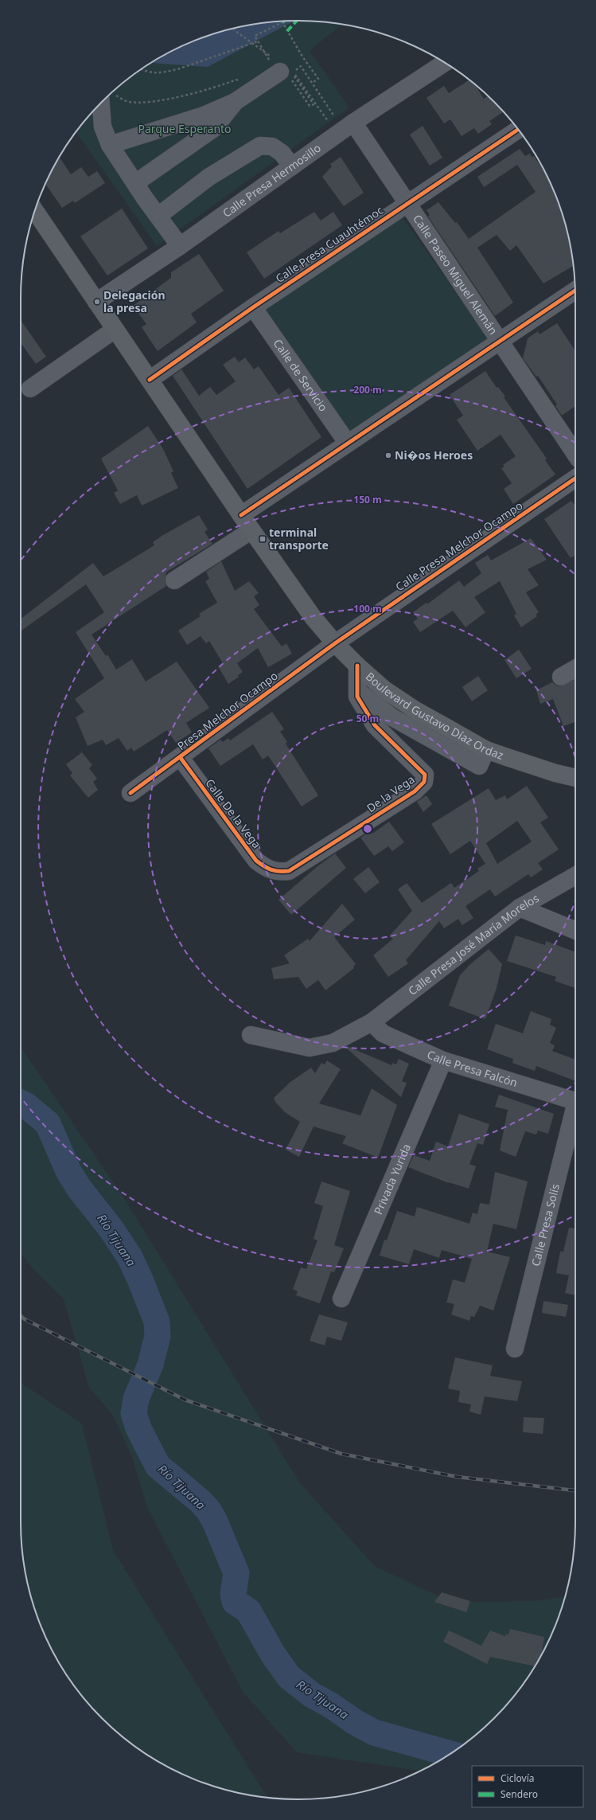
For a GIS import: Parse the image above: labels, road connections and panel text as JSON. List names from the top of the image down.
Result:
{
  "streets": {
    "main road": ["Boulevard Gustavo Díaz Ordaz"],
    "street": [
      "Calle Presa Hermosillo",
      "Calle Presa Cuauhtémoc",
      "Calle Paseo Miguel Alemán",
      "Calle de Servicio",
      "Calle Presa Melchor Ocampo",
      "Presa Melchor Ocampo",
      "De la Vega",
      "Calle De la Vega",
      "Calle Presa José María Morelos",
      "Calle Presa Falcón",
      "Privada Yurida",
      "Calle Presa Solís"
    ]
  },
  "crossings": [
    ["Calle Presa Hermosillo", "Calle Paseo Miguel Alemán"],
    ["Calle Presa Hermosillo", "Boulevard Gustavo Díaz Ordaz"],
    ["Calle Presa Cuauhtémoc", "Calle Paseo Miguel Alemán"],
    ["Calle Presa Cuauhtémoc", "Calle de Servicio"],
    ["Calle Presa Cuauhtémoc", "Boulevard Gustavo Díaz Ordaz"],
    ["Calle Presa Melchor Ocampo", "Presa Melchor Ocampo"],
    ["Calle Presa Melchor Ocampo", "Boulevard Gustavo Díaz Ordaz"],
    ["Presa Melchor Ocampo", "Boulevard Gustavo Díaz Ordaz"],
    ["Presa Melchor Ocampo", "Calle De la Vega"],
    ["Boulevard Gustavo Díaz Ordaz", "De la Vega"],
    ["De la Vega", "Calle De la Vega"],
    ["Calle Presa José María Morelos", "Calle Presa Falcón"],
    ["Calle Presa Falcón", "Privada Yurida"]
  ],
  "water": ["Río Tijuana"],
  "parks": ["Parque Esperanto"],
  "places": {
    "other": ["Delegación la presa", "Ni�os Heroes"],
    "transit": ["terminal transporte"]
  },
  "legend": ["Ciclovía", "Sendero"],
  "rings": [
    "200 m",
    "150 m",
    "100 m",
    "50 m"
  ]
}
